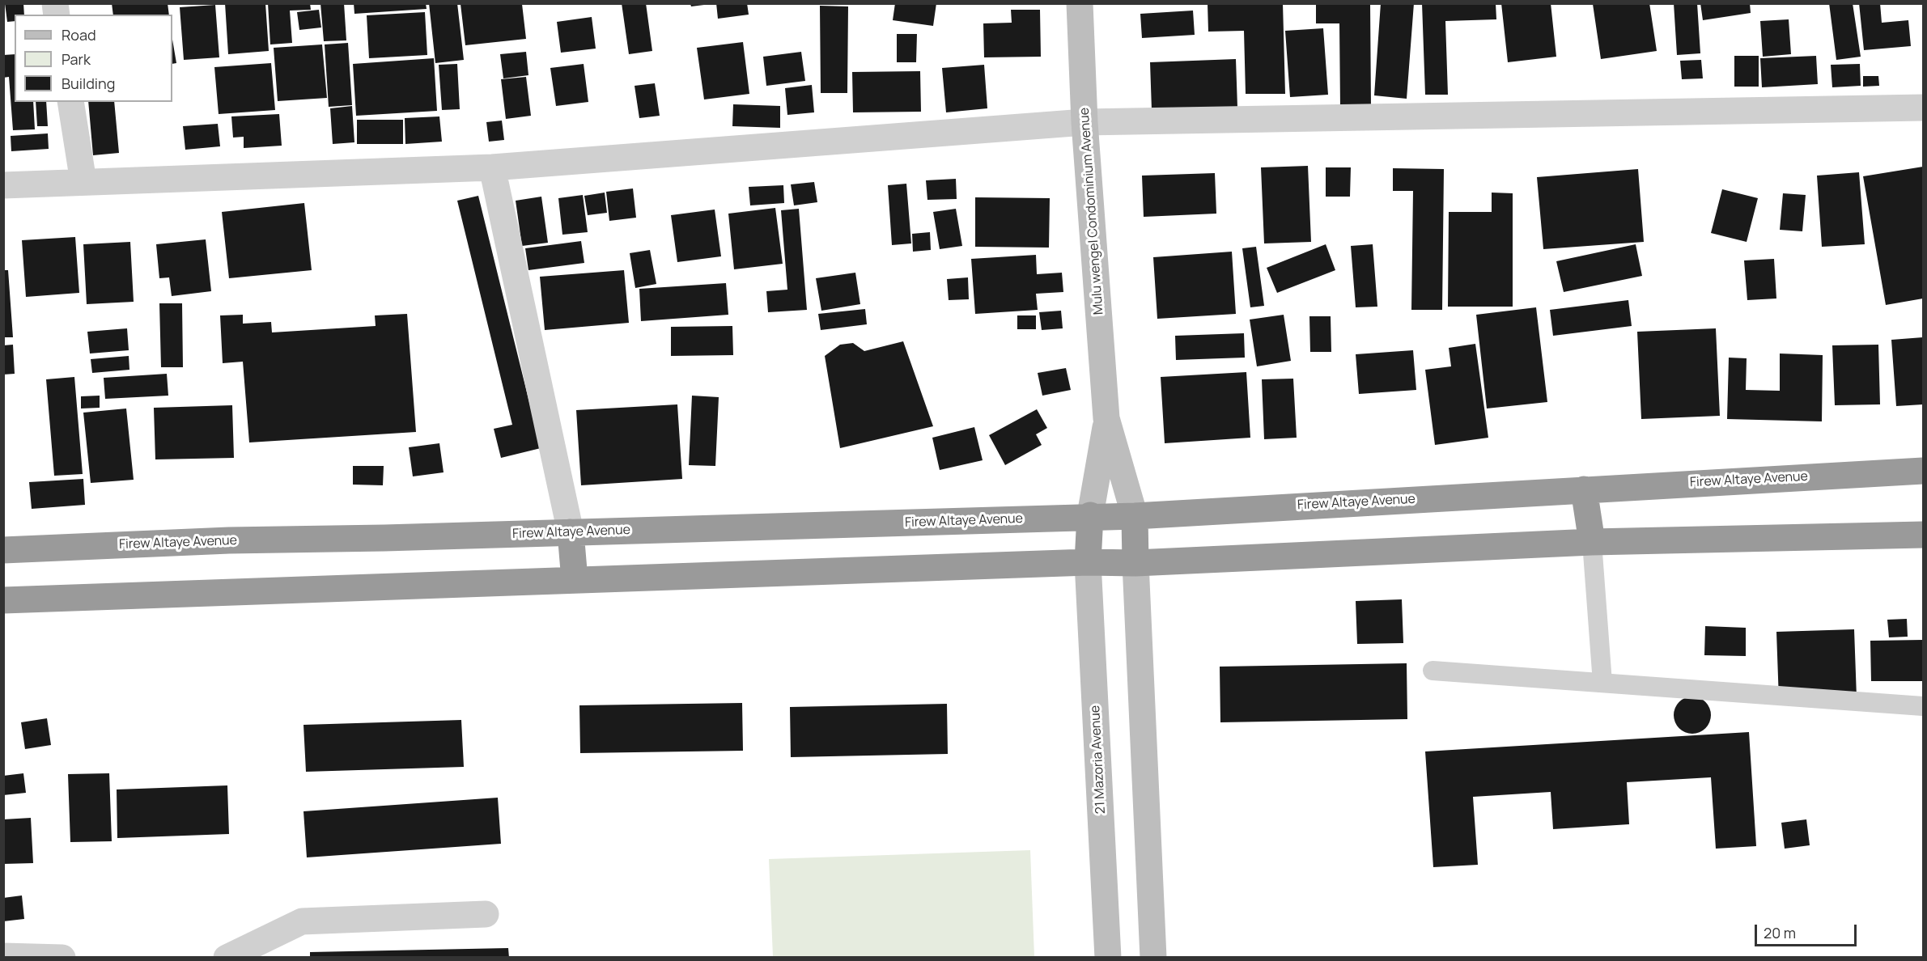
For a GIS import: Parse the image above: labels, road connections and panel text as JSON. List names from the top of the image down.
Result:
{
  "streets": {
    "highway": ["Firew Altaye Avenue"],
    "main road": ["Mulu wengel Condominium Avenue", "21 Mazoria Avenue"]
  },
  "legend": ["Road", "Park", "Building"],
  "scale_bar": "20 m"
}
